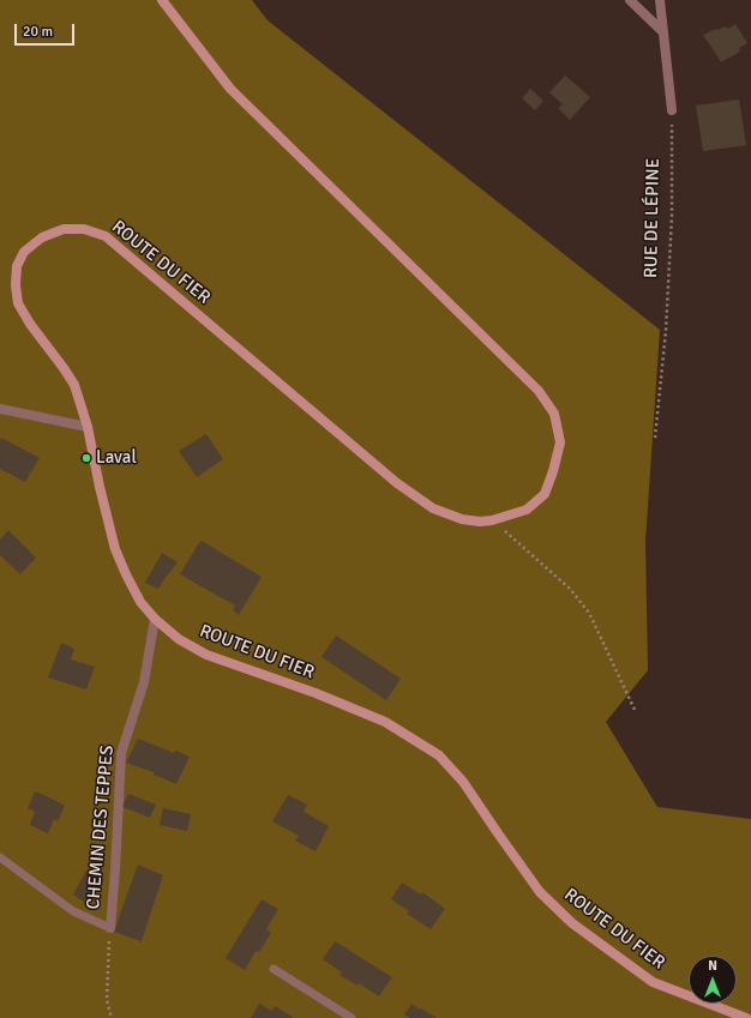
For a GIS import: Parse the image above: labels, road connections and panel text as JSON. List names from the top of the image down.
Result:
{
  "streets": {
    "main road": ["ROUTE DU FIER"],
    "street": ["CHEMIN DES TEPPES"],
    "path": ["RUE DE LÉPINE"]
  },
  "crossings": [
    ["ROUTE DU FIER", "CHEMIN DES TEPPES"]
  ],
  "places": ["Laval"],
  "scale_bar": "20 m",
  "north": "top"
}
